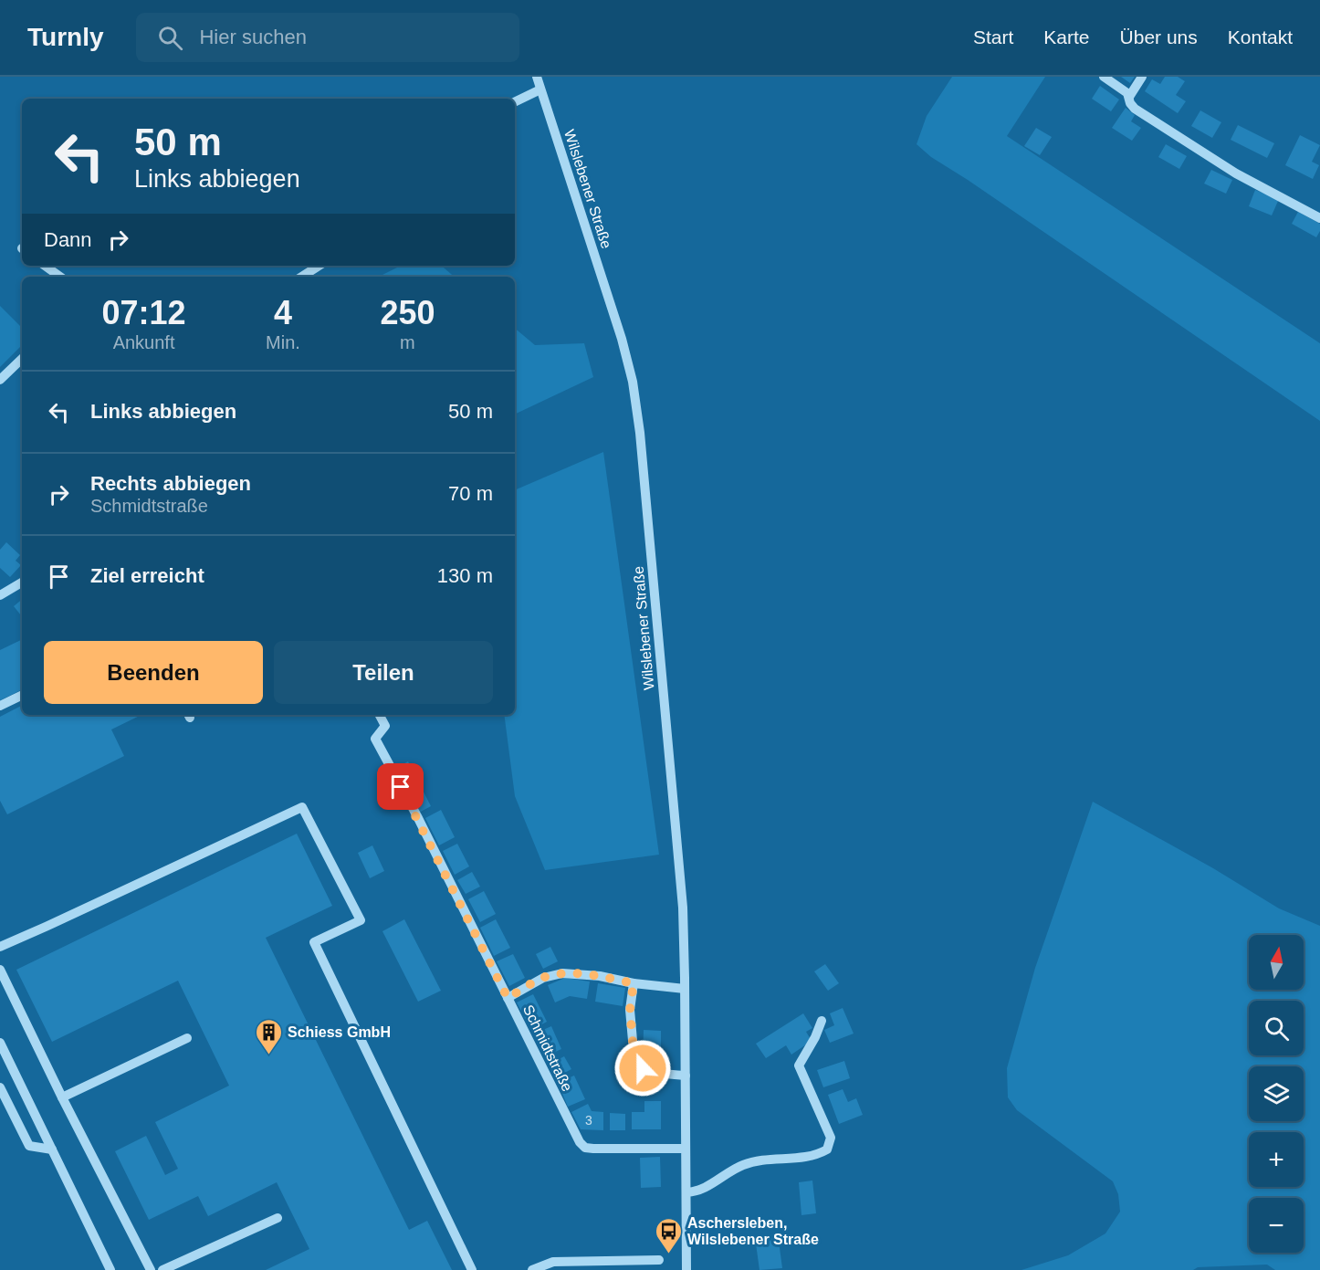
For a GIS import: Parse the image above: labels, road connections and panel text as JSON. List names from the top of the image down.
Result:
{
  "streets": {
    "street": ["Wilslebener Straße", "Schmidtstraße"]
  },
  "crossings": [
    ["Wilslebener Straße", "Schmidtstraße"]
  ],
  "places": {
    "building": ["Schiess GmbH"],
    "bus stop": ["Aschersleben, Wilslebener Straße"]
  },
  "house_numbers": ["3"],
  "north": "top",
  "page": {
    "header": "Turnly",
    "search": "Hier suchen",
    "nav": [
      "Start",
      "Karte",
      "Über uns",
      "Kontakt"
    ],
    "turn": ["50 m", "Links abbiegen"],
    "then": "Dann",
    "eta": [
      "07:12",
      "Ankunft",
      "4",
      "Min.",
      "250",
      "m"
    ],
    "list": [
      {
        "name": "Links abbiegen",
        "value": "50 m"
      },
      {
        "name": "Rechts abbiegen",
        "note": "Schmidtstraße",
        "value": "70 m"
      },
      {
        "name": "Ziel erreicht",
        "value": "130 m"
      }
    ],
    "buttons": ["Beenden", "Teilen"],
    "map_buttons": ["+", "−"]
  }
}
